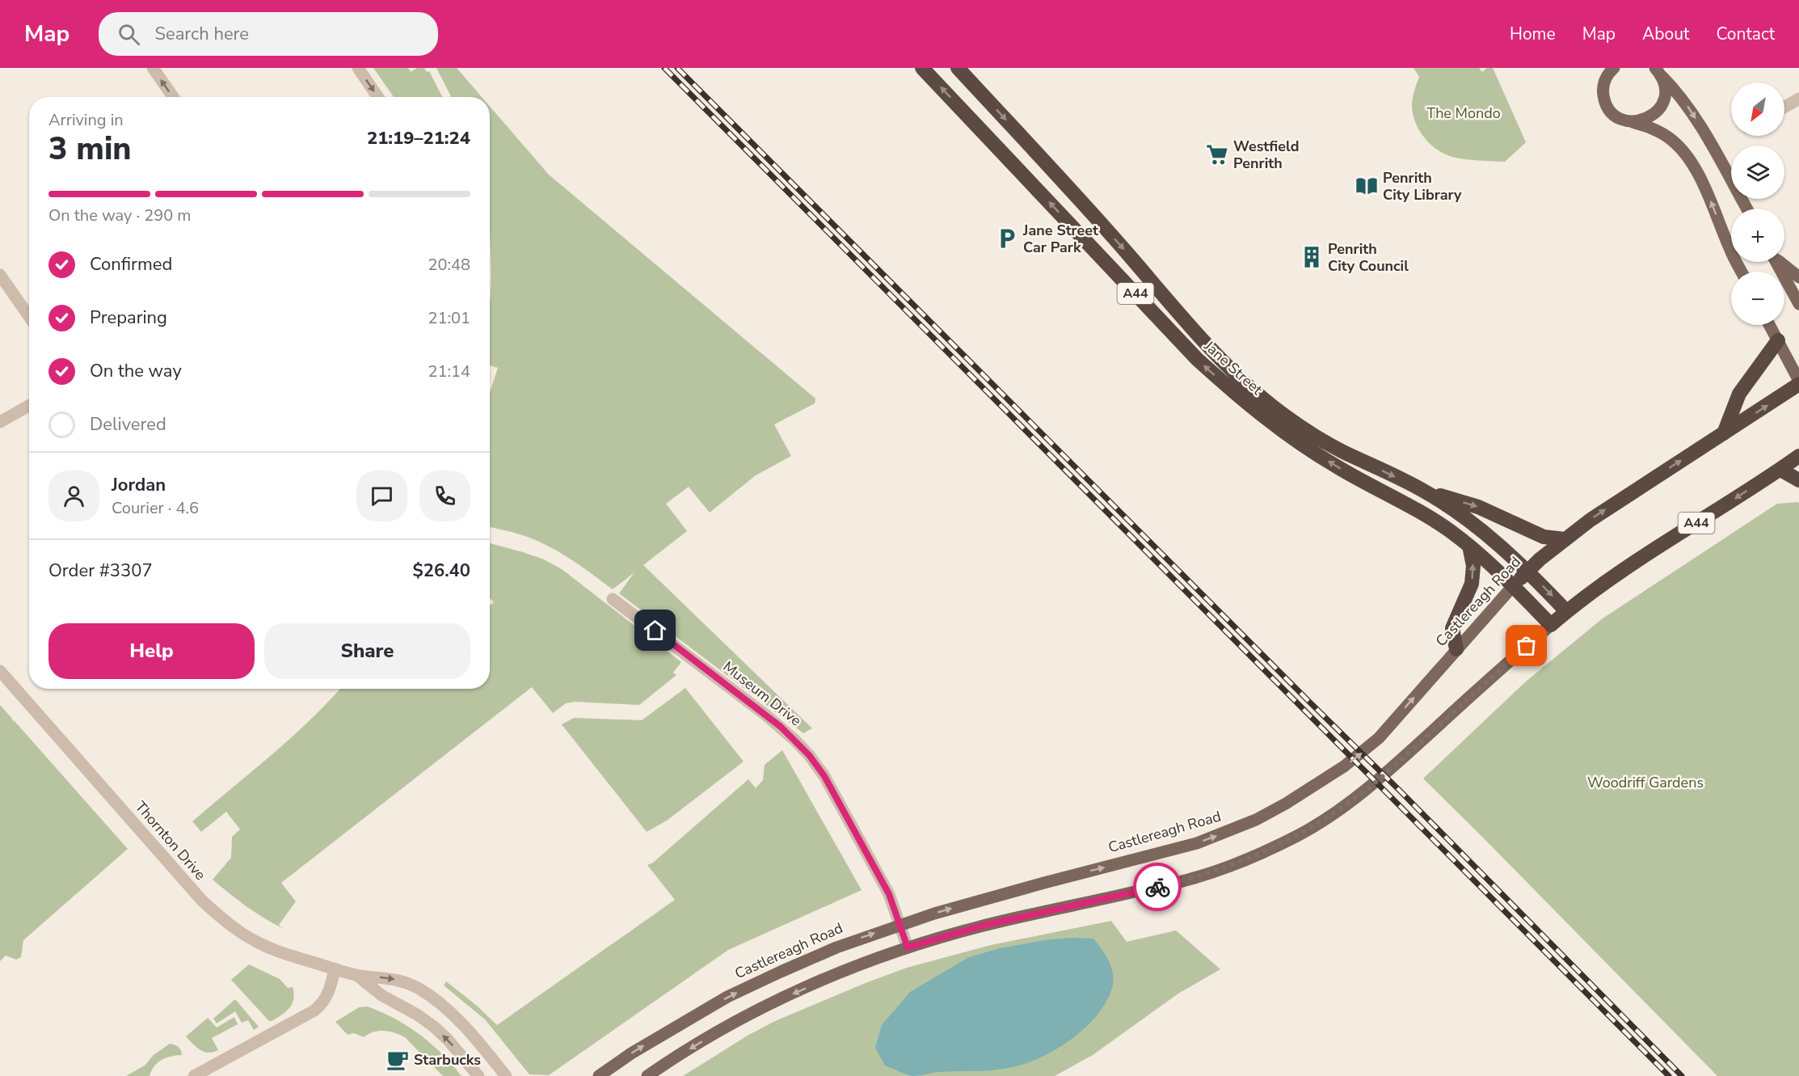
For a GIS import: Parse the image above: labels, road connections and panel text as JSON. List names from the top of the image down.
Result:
{
  "streets": {
    "highway": ["A44", "Jane Street", "Castlereagh Road"],
    "street": ["Museum Drive", "Thornton Drive"]
  },
  "crossings": [
    ["A44", "Jane Street"],
    ["A44", "Castlereagh Road"],
    ["Jane Street", "Castlereagh Road"],
    ["Castlereagh Road", "Museum Drive"]
  ],
  "one_way": ["Castlereagh Road"],
  "parks": ["The Mondo", "Woodriff Gardens"],
  "places": {
    "supermarket": ["Westfield Penrith"],
    "library": ["Penrith City Library"],
    "parking": ["Jane Street Car Park"],
    "building": ["Penrith City Council"],
    "cafe": ["Starbucks"]
  },
  "north": "bottom left",
  "page": {
    "header": "Map",
    "search": "Search here",
    "nav": [
      "Home",
      "Map",
      "About",
      "Contact"
    ],
    "map_buttons": ["+", "−"],
    "heading": ["3 min", "Arriving in", "21:19–21:24"],
    "panel": [
      "Jordan",
      "Courier · 4.6",
      "Order #3307",
      "$26.40"
    ],
    "bar": "On the way · 290 m",
    "list": [
      ["Confirmed", "20:48"],
      ["Preparing", "21:01"],
      ["On the way", "21:14"],
      "Delivered"
    ],
    "buttons": ["Help", "Share"]
  }
}
